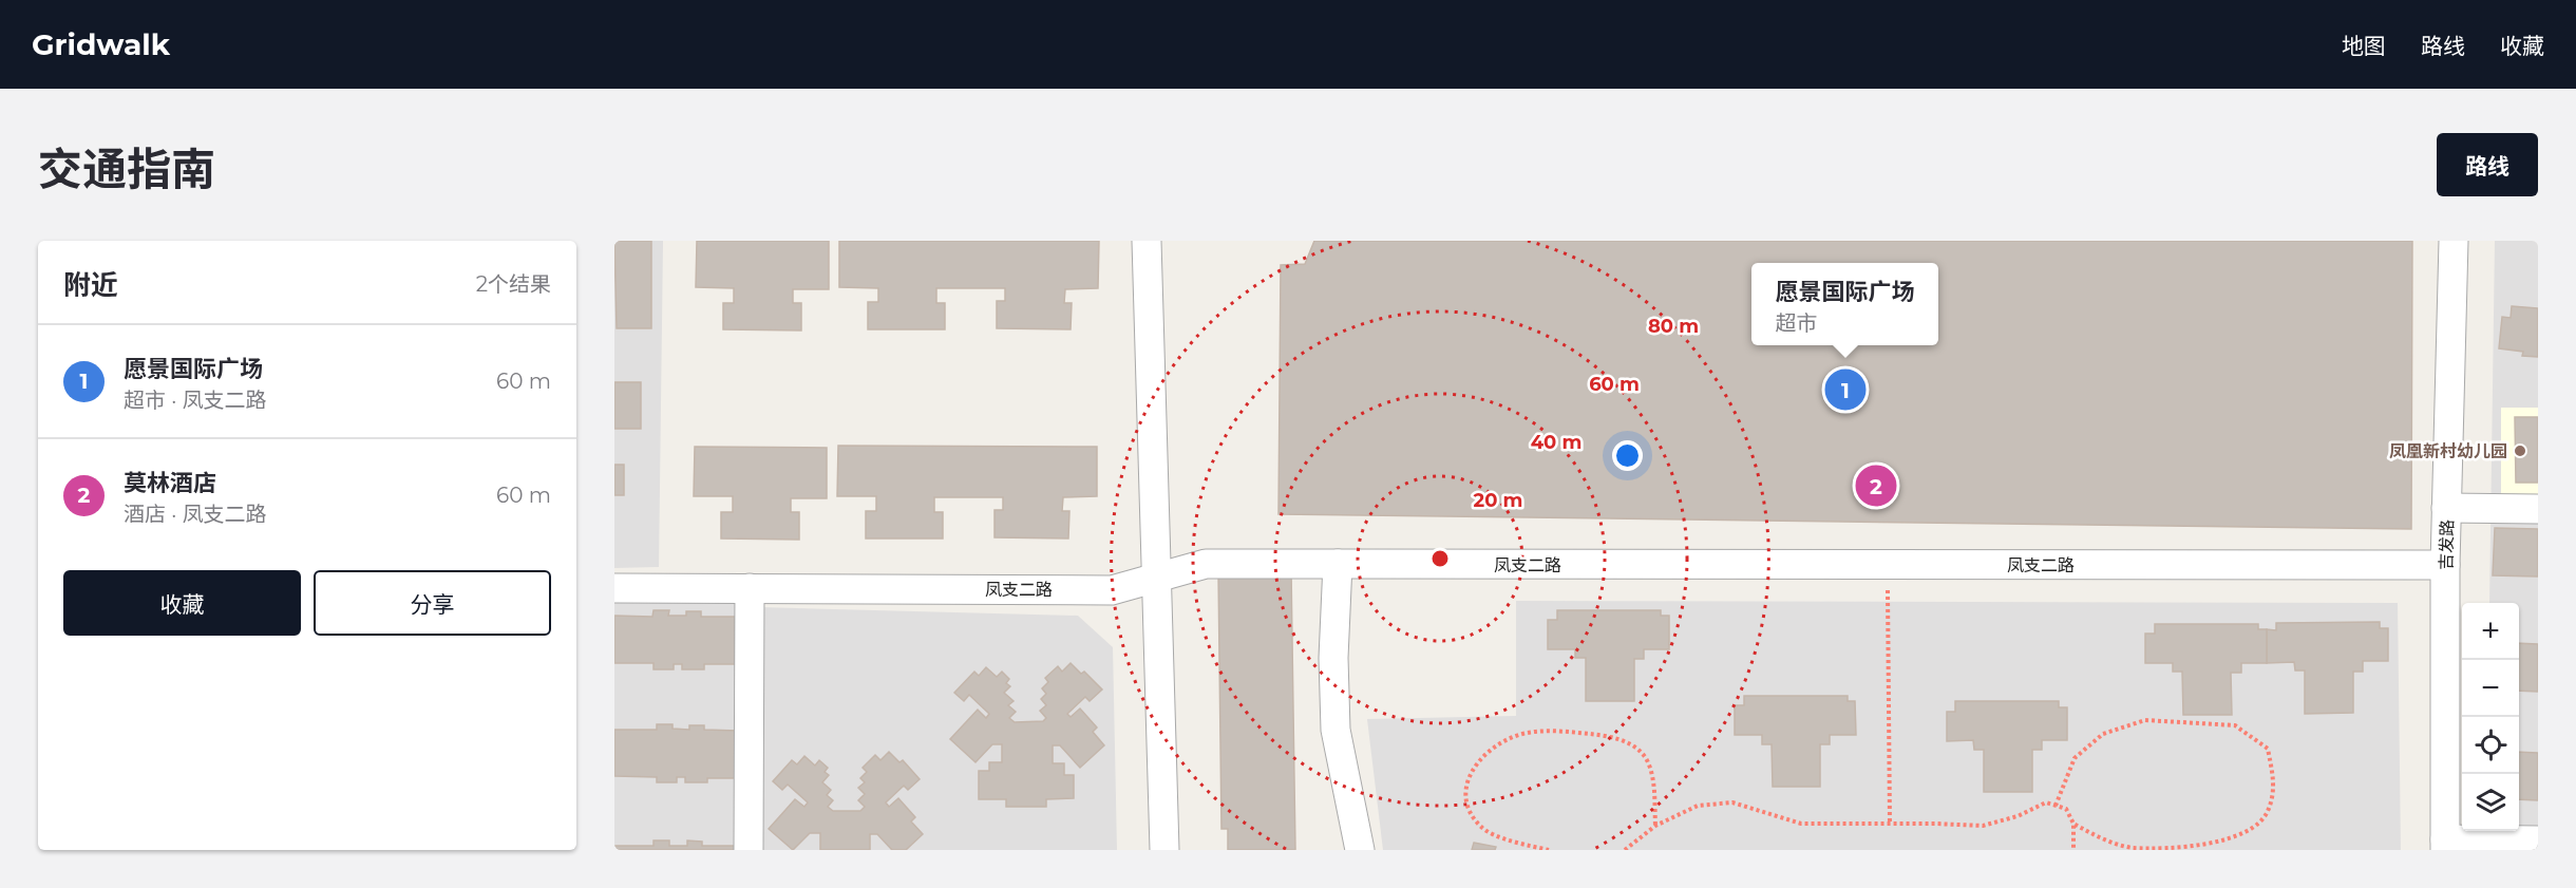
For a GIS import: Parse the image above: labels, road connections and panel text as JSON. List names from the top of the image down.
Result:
{
  "streets": {
    "street": ["吉发路", "凤支二路"]
  },
  "crossings": [
    ["吉发路", "凤支二路"]
  ],
  "places": ["凤凰新村幼儿园"],
  "page": {
    "header": "Gridwalk",
    "nav": ["地图", "路线", "收藏"],
    "title": "交通指南",
    "buttons": [
      "路线",
      ["收藏", "分享"]
    ],
    "heading": ["附近", "2个结果"],
    "popup": ["愿景国际广场", "超市"],
    "list": [
      {
        "mark": "1",
        "name": "愿景国际广场",
        "note": "超市 · 凤支二路",
        "value": "60 m"
      },
      {
        "mark": "2",
        "name": "莫林酒店",
        "note": "酒店 · 凤支二路",
        "value": "60 m"
      }
    ],
    "pins": ["1", "2"],
    "map_buttons": ["+", "−"]
  },
  "rings": [
    "80 m",
    "60 m",
    "40 m",
    "20 m"
  ]
}
